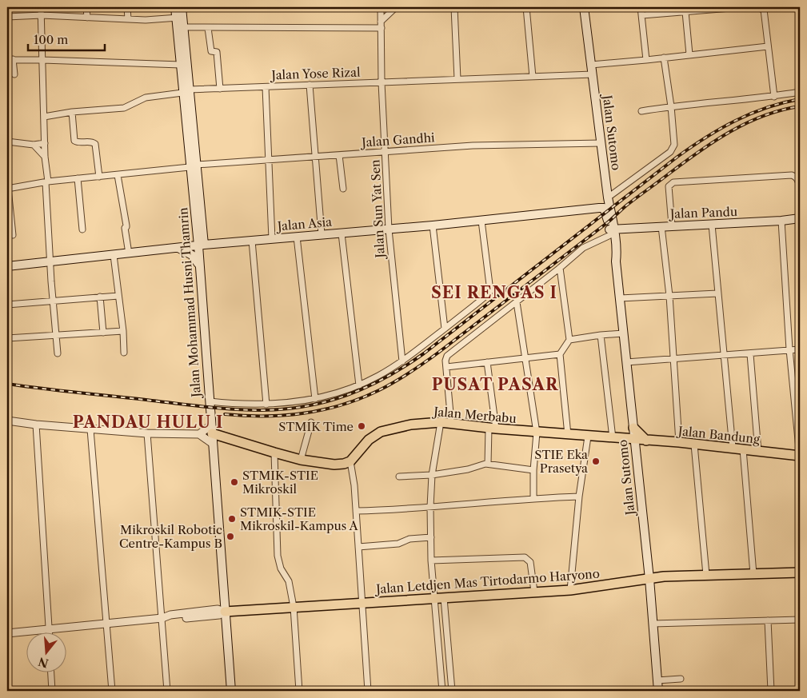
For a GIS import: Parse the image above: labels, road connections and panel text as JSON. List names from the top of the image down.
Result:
{
  "streets": {
    "main road": [
      "Jalan Sutomo",
      "Jalan Pandu",
      "Jalan Asia",
      "Jalan Mohammad Husni Thamrin",
      "Jalan Merbabu",
      "Jalan Bandung",
      "Jalan Letdjen Mas Tirtodarmo Haryono"
    ],
    "street": ["Jalan Yose Rizal", "Jalan Gandhi", "Jalan Sun Yat Sen"]
  },
  "crossings": [
    ["Jalan Yose Rizal", "Jalan Sutomo"],
    ["Jalan Yose Rizal", "Jalan Sun Yat Sen"],
    ["Jalan Yose Rizal", "Jalan Mohammad Husni Thamrin"],
    ["Jalan Sutomo", "Jalan Gandhi"],
    ["Jalan Sutomo", "Jalan Pandu"],
    ["Jalan Sutomo", "Jalan Asia"],
    ["Jalan Sutomo", "Jalan Merbabu"],
    ["Jalan Sutomo", "Jalan Bandung"],
    ["Jalan Sutomo", "Jalan Letdjen Mas Tirtodarmo Haryono"],
    ["Jalan Gandhi", "Jalan Sun Yat Sen"],
    ["Jalan Gandhi", "Jalan Mohammad Husni Thamrin"],
    ["Jalan Sun Yat Sen", "Jalan Asia"],
    ["Jalan Asia", "Jalan Mohammad Husni Thamrin"],
    ["Jalan Mohammad Husni Thamrin", "Jalan Letdjen Mas Tirtodarmo Haryono"],
    ["Jalan Merbabu", "Jalan Bandung"]
  ],
  "districts": ["SEI RENGAS I", "PUSAT PASAR", "PANDAU HULU I"],
  "places": [
    "STMIK Time",
    "STIE Eka Prasetya",
    "STMIK-STIE Mikroskil",
    "STMIK-STIE Mikroskil-Kampus A",
    "Mikroskil Robotic Centre-Kampus B"
  ],
  "scale_bar": "100 m",
  "north": "bottom"
}
